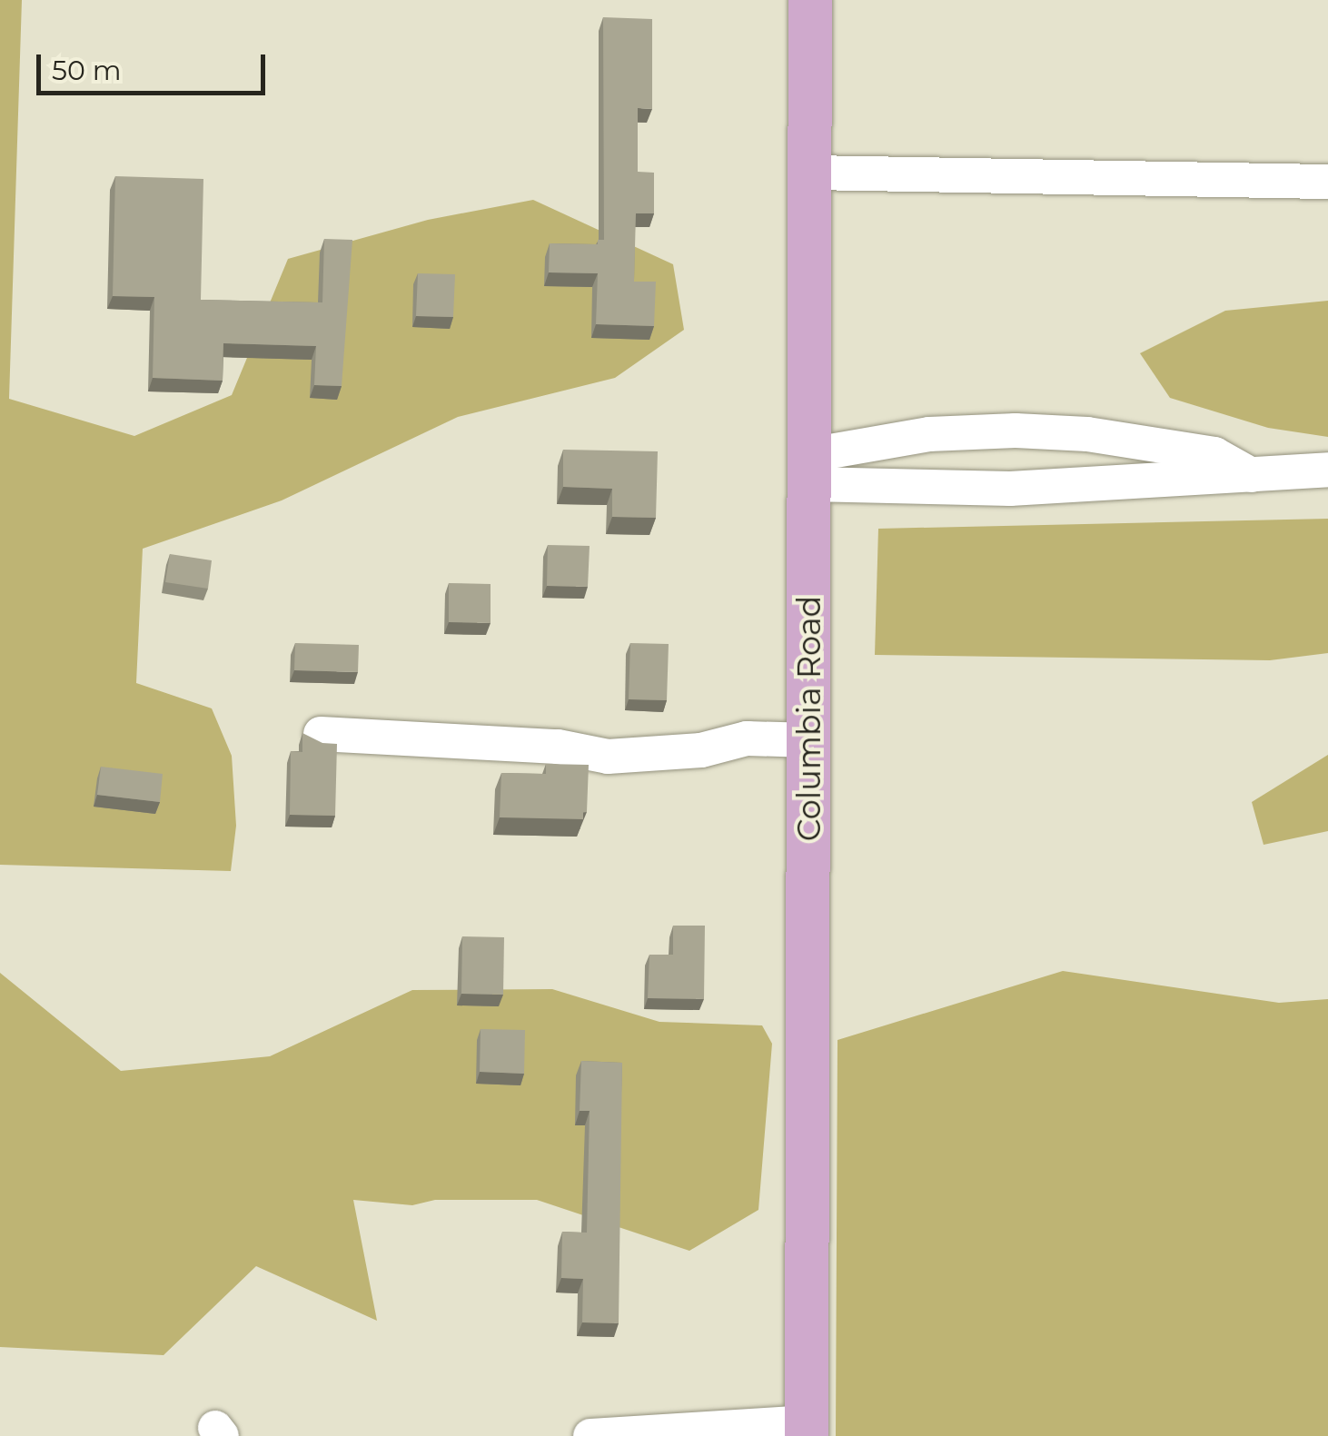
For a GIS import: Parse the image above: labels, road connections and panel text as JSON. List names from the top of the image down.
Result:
{
  "streets": {
    "main road": ["Columbia Road"]
  },
  "scale_bar": "50 m"
}
